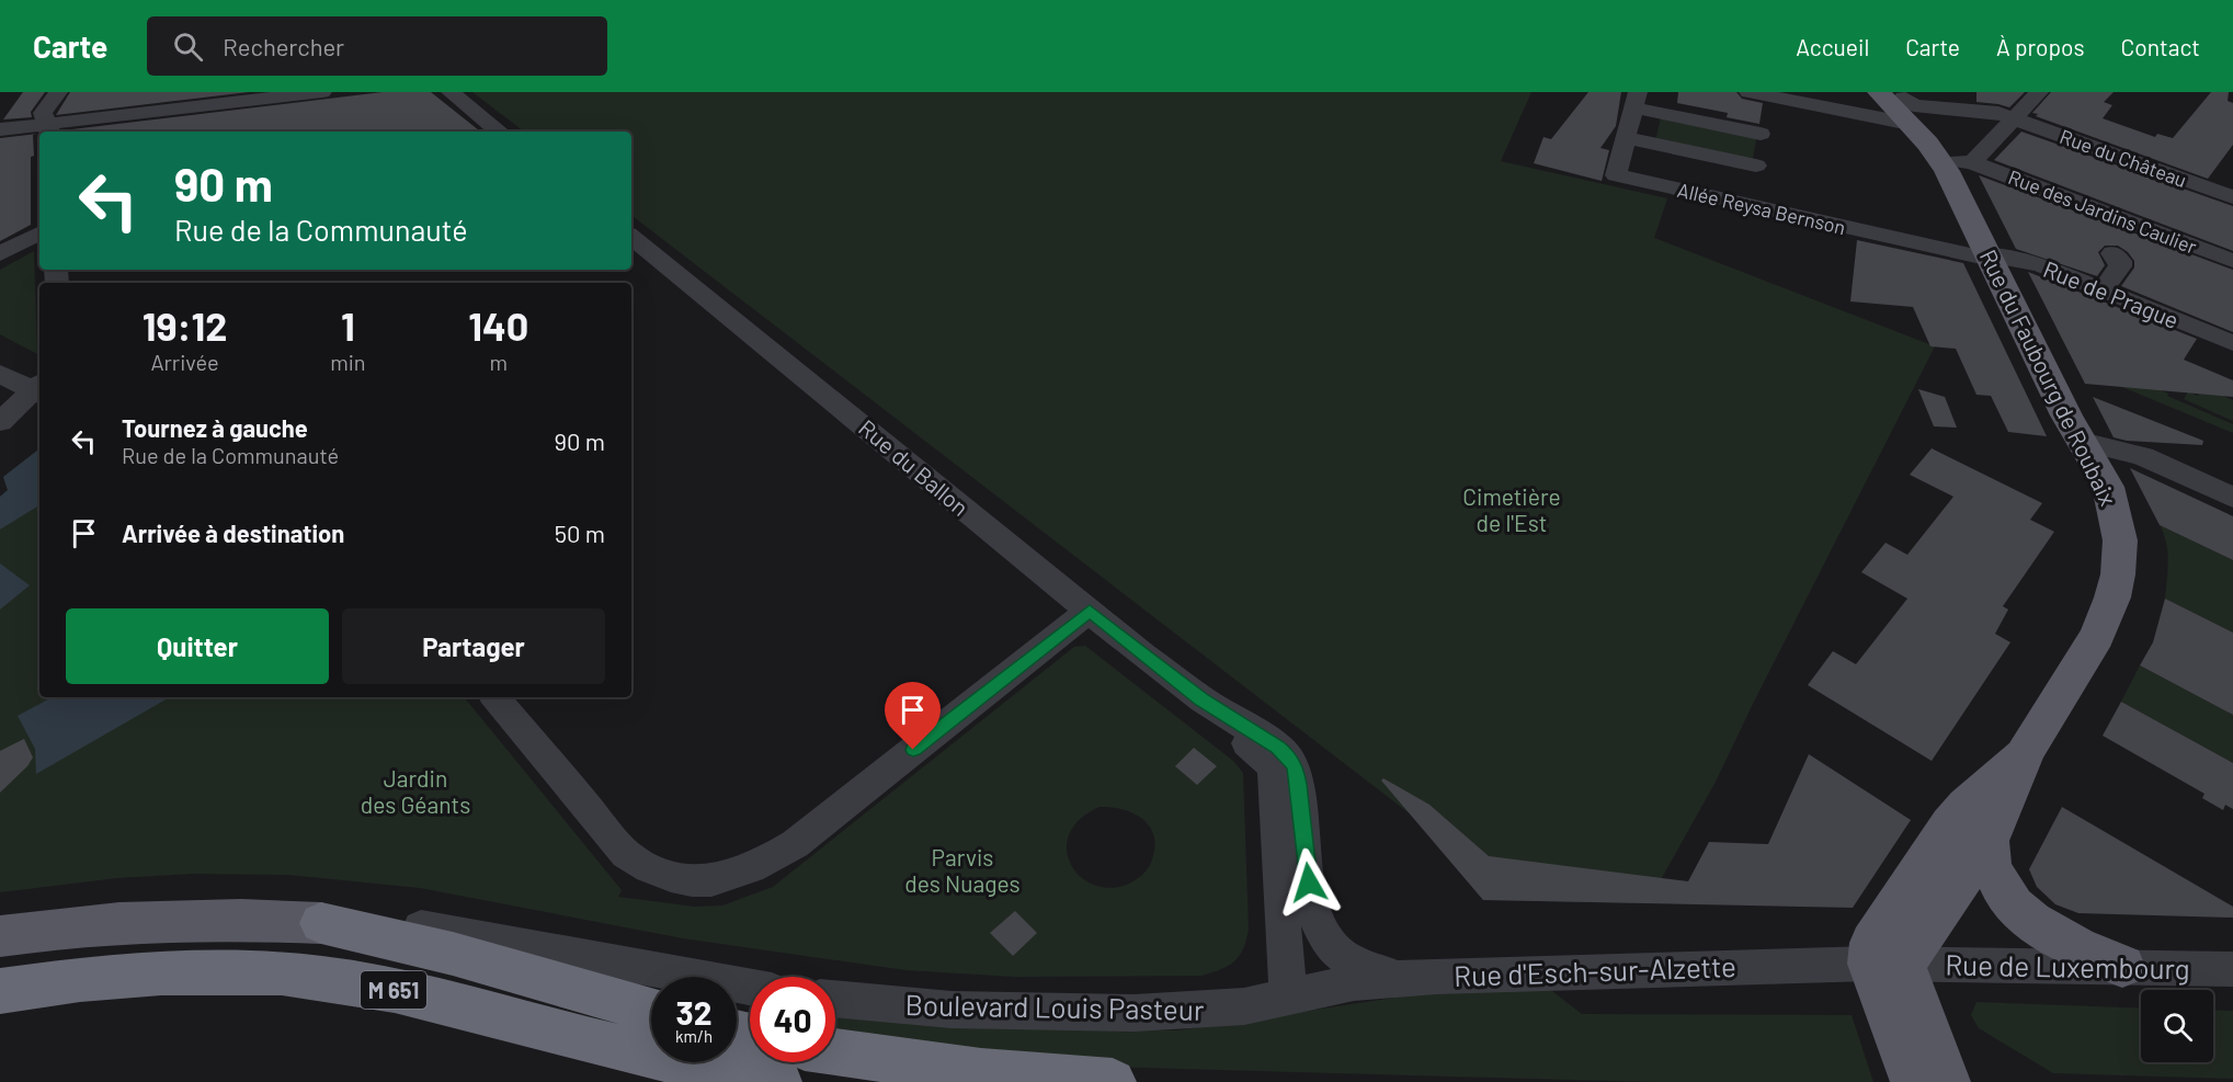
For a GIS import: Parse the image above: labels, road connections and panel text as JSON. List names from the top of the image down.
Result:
{
  "streets": {
    "highway": ["M 651"],
    "main road": ["Rue du Faubourg de Roubaix"],
    "street": [
      "Rue du Château",
      "Allée Reysa Bernson",
      "Rue des Jardins Caulier",
      "Rue de Prague",
      "Rue du Ballon",
      "Rue de Luxembourg",
      "Rue d'Esch-sur-Alzette",
      "Boulevard Louis Pasteur"
    ]
  },
  "crossings": [
    ["Rue du Château", "Rue du Faubourg de Roubaix"],
    ["Allée Reysa Bernson", "Rue de Prague"],
    ["Allée Reysa Bernson", "Rue du Faubourg de Roubaix"],
    ["Rue des Jardins Caulier", "Rue du Faubourg de Roubaix"],
    ["Rue de Prague", "Rue du Faubourg de Roubaix"],
    ["Rue du Faubourg de Roubaix", "Rue de Luxembourg"],
    ["Rue du Faubourg de Roubaix", "Rue d'Esch-sur-Alzette"],
    ["Rue du Ballon", "Rue d'Esch-sur-Alzette"],
    ["Rue du Ballon", "Boulevard Louis Pasteur"],
    ["Rue de Luxembourg", "Rue d'Esch-sur-Alzette"],
    ["Rue d'Esch-sur-Alzette", "Boulevard Louis Pasteur"]
  ],
  "parks": ["Cimetière de l'Est", "Jardin des Géants", "Parvis des Nuages"],
  "page": {
    "header": "Carte",
    "search": "Rechercher",
    "nav": [
      "Accueil",
      "Carte",
      "À propos",
      "Contact"
    ],
    "turn": ["90 m", "Rue de la Communauté"],
    "eta": [
      "19:12",
      "Arrivée",
      "1",
      "min",
      "140",
      "m"
    ],
    "list": [
      {
        "name": "Tournez à gauche",
        "note": "Rue de la Communauté",
        "value": "90 m"
      },
      {
        "name": "Arrivée à destination",
        "value": "50 m"
      }
    ],
    "buttons": ["Quitter", "Partager"],
    "speed": "32 km/h",
    "limit": "40"
  }
}
